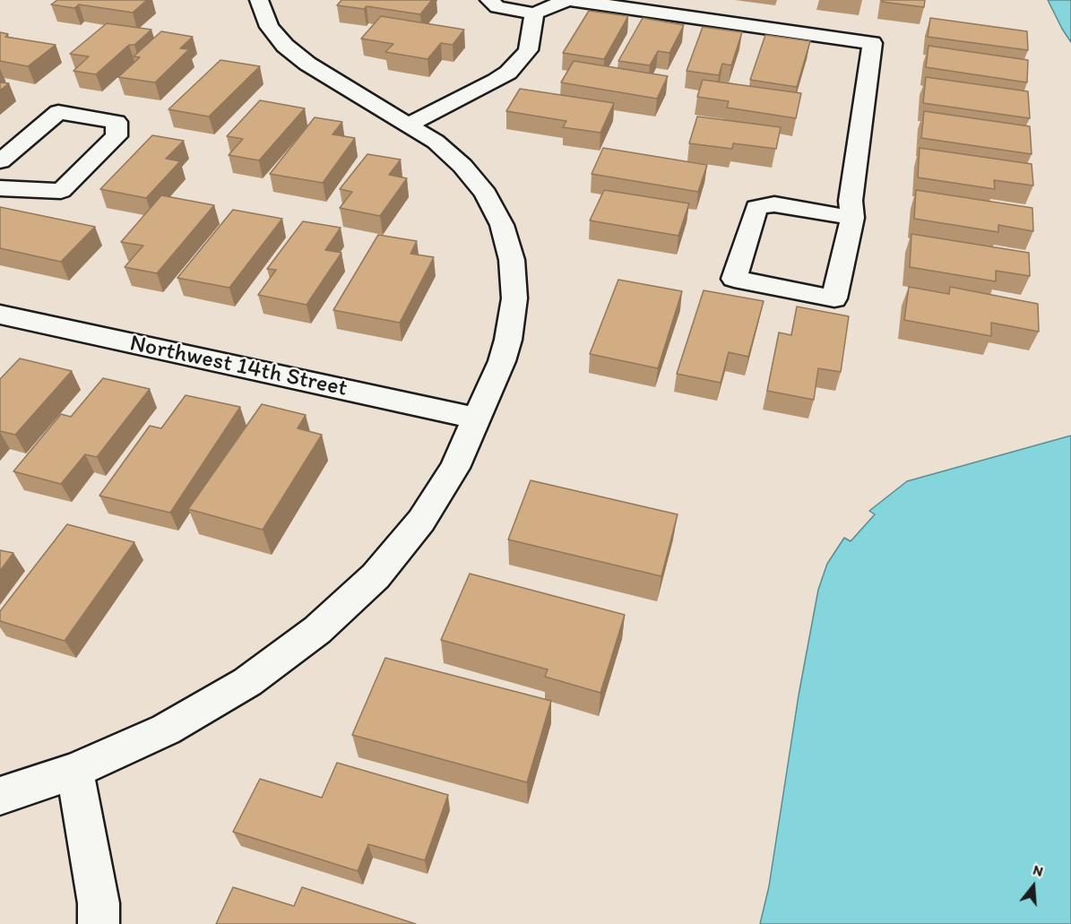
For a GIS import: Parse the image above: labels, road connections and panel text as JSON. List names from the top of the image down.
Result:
{
  "streets": {
    "street": ["Northwest 14th Street"]
  },
  "north": "top"
}
